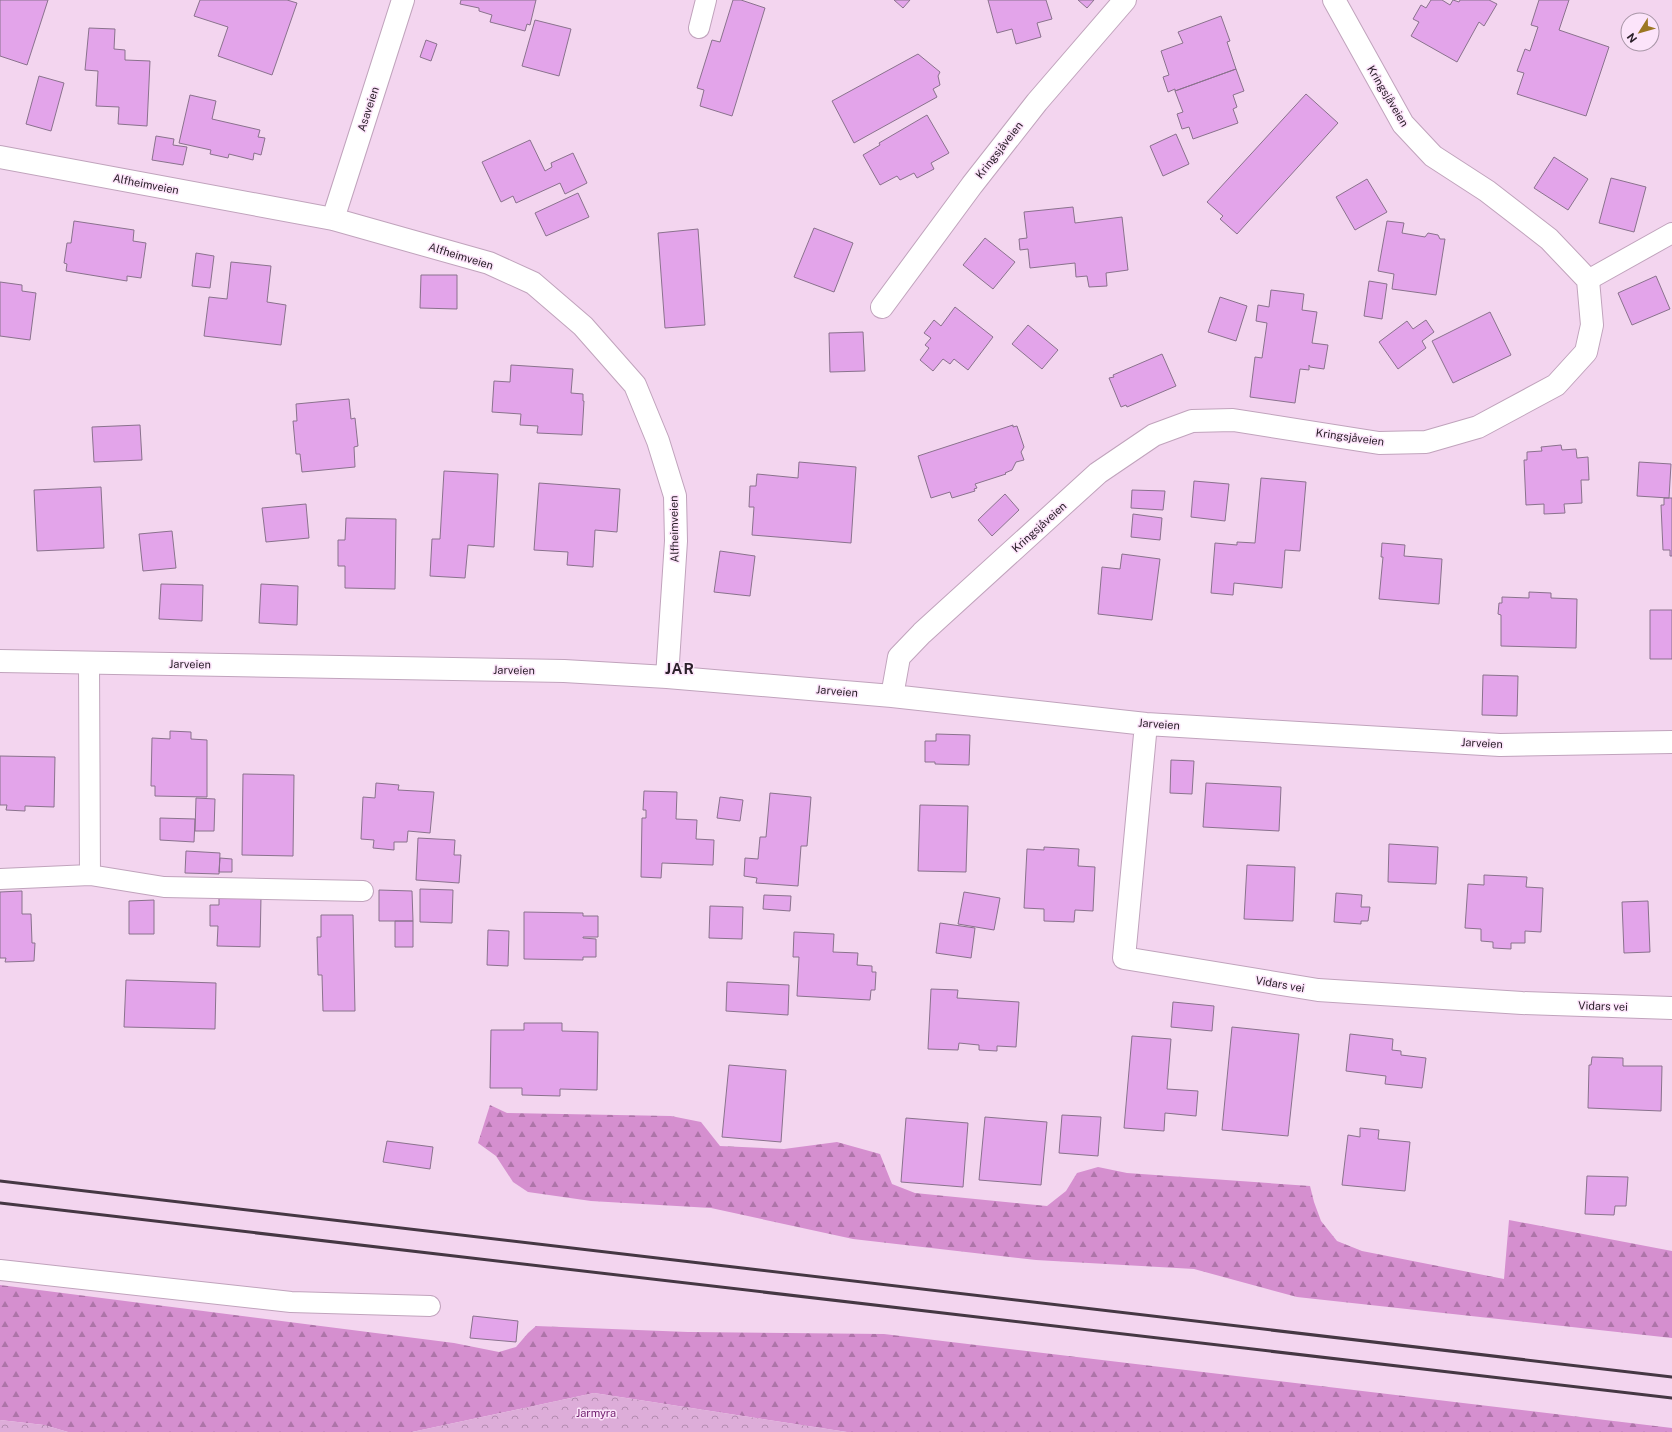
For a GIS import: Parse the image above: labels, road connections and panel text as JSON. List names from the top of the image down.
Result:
{
  "streets": {
    "street": [
      "Kringsjåveien",
      "Asaveien",
      "Alfheimveien",
      "Jarveien",
      "Vidars vei"
    ]
  },
  "crossings": [
    ["Kringsjåveien", "Jarveien"],
    ["Asaveien", "Alfheimveien"],
    ["Alfheimveien", "Jarveien"],
    ["Jarveien", "Vidars vei"]
  ],
  "districts": ["JAR"],
  "parks": ["Jarmyra"],
  "north": "bottom left"
}
